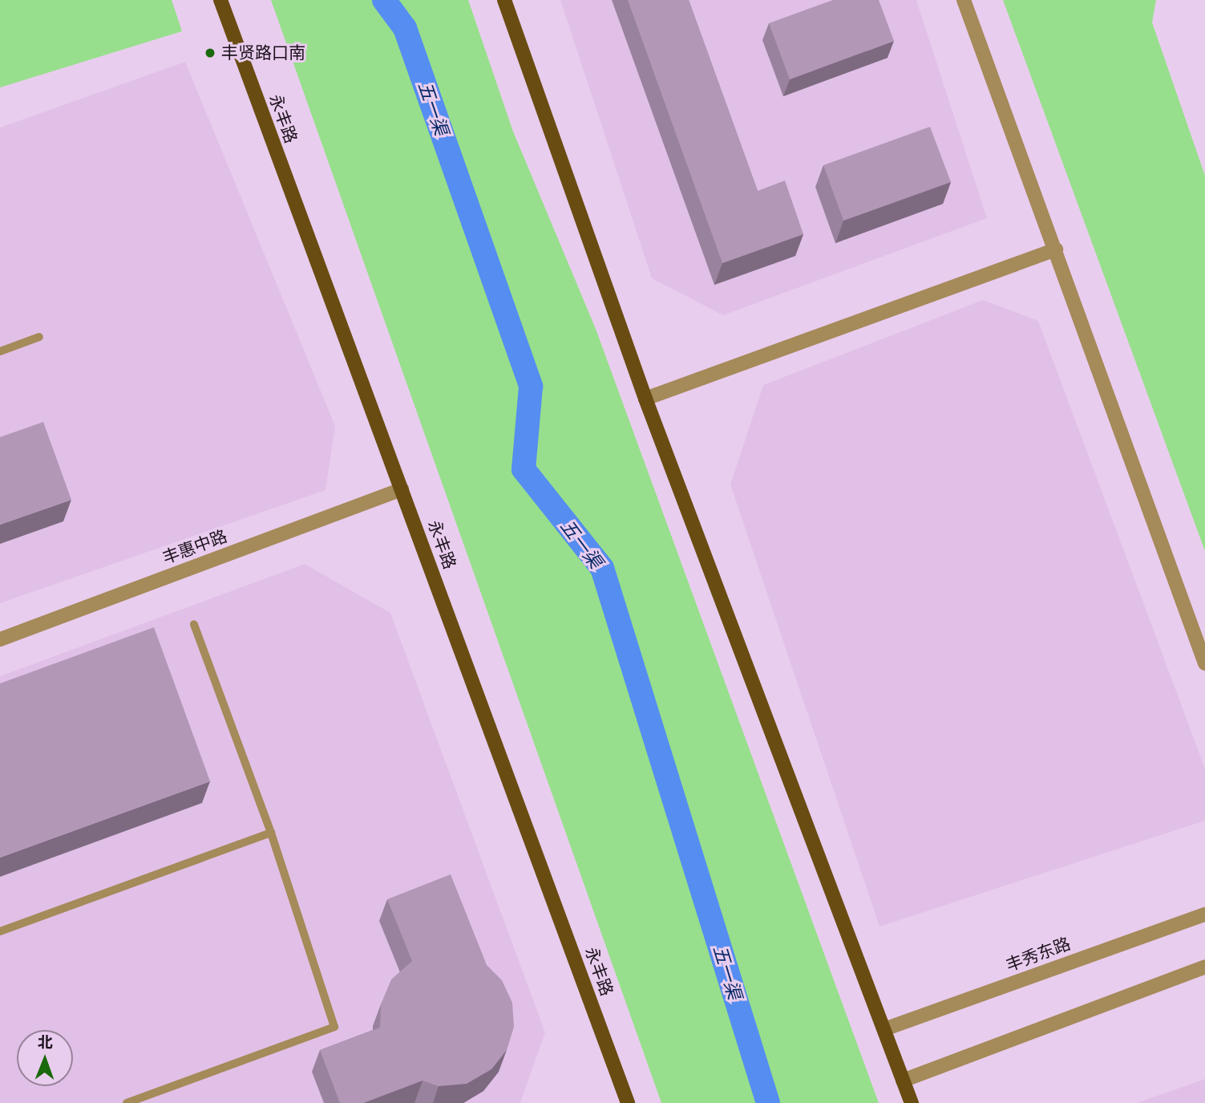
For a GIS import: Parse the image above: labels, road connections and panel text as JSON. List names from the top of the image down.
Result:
{
  "streets": {
    "main road": ["永丰路"],
    "street": ["丰惠中路", "丰秀东路"]
  },
  "crossings": [
    ["永丰路", "丰惠中路"]
  ],
  "water": ["五一渠"],
  "places": ["丰贤路口南"],
  "north": "top"
}
